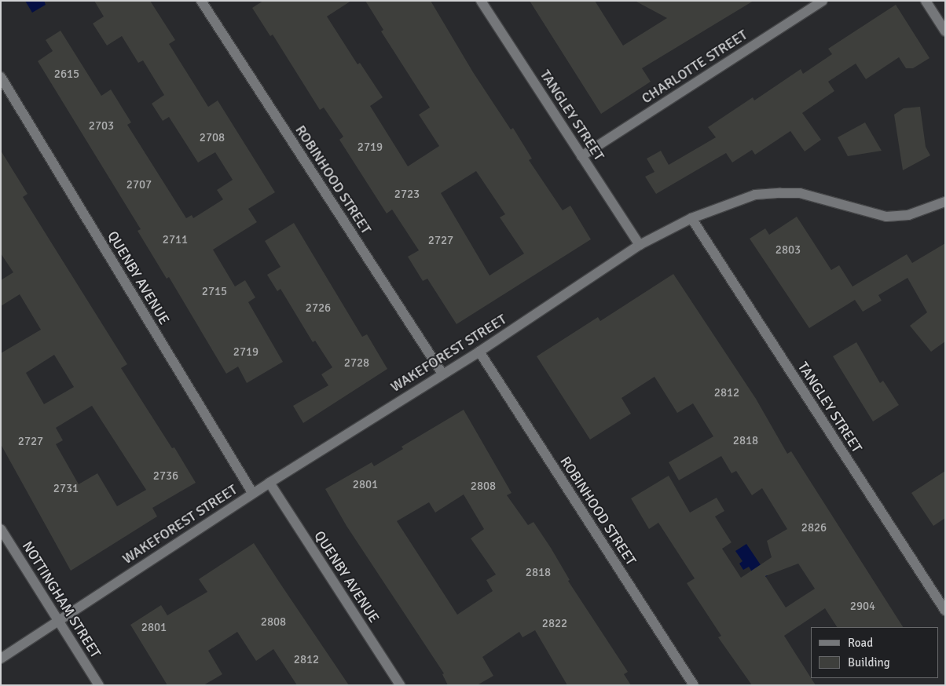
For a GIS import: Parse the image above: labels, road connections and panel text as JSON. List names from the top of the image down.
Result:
{
  "streets": {
    "street": [
      "CHARLOTTE STREET",
      "TANGLEY STREET",
      "ROBINHOOD STREET",
      "QUENBY AVENUE",
      "WAKEFOREST STREET",
      "NOTTINGHAM STREET"
    ]
  },
  "crossings": [
    ["CHARLOTTE STREET", "TANGLEY STREET"],
    ["TANGLEY STREET", "WAKEFOREST STREET"],
    ["ROBINHOOD STREET", "WAKEFOREST STREET"],
    ["QUENBY AVENUE", "WAKEFOREST STREET"],
    ["WAKEFOREST STREET", "NOTTINGHAM STREET"]
  ],
  "house_numbers": [
    "2615",
    "2703",
    "2708",
    "2719",
    "2707",
    "2723",
    "2711",
    "2727",
    "2803",
    "2715",
    "2726",
    "2719",
    "2728",
    "2812",
    "2818",
    "2727",
    "2736",
    "2801",
    "2808",
    "2731",
    "2826",
    "2818",
    "2904",
    "2808",
    "2822",
    "2801",
    "2812"
  ],
  "legend": ["Road", "Building"]
}
